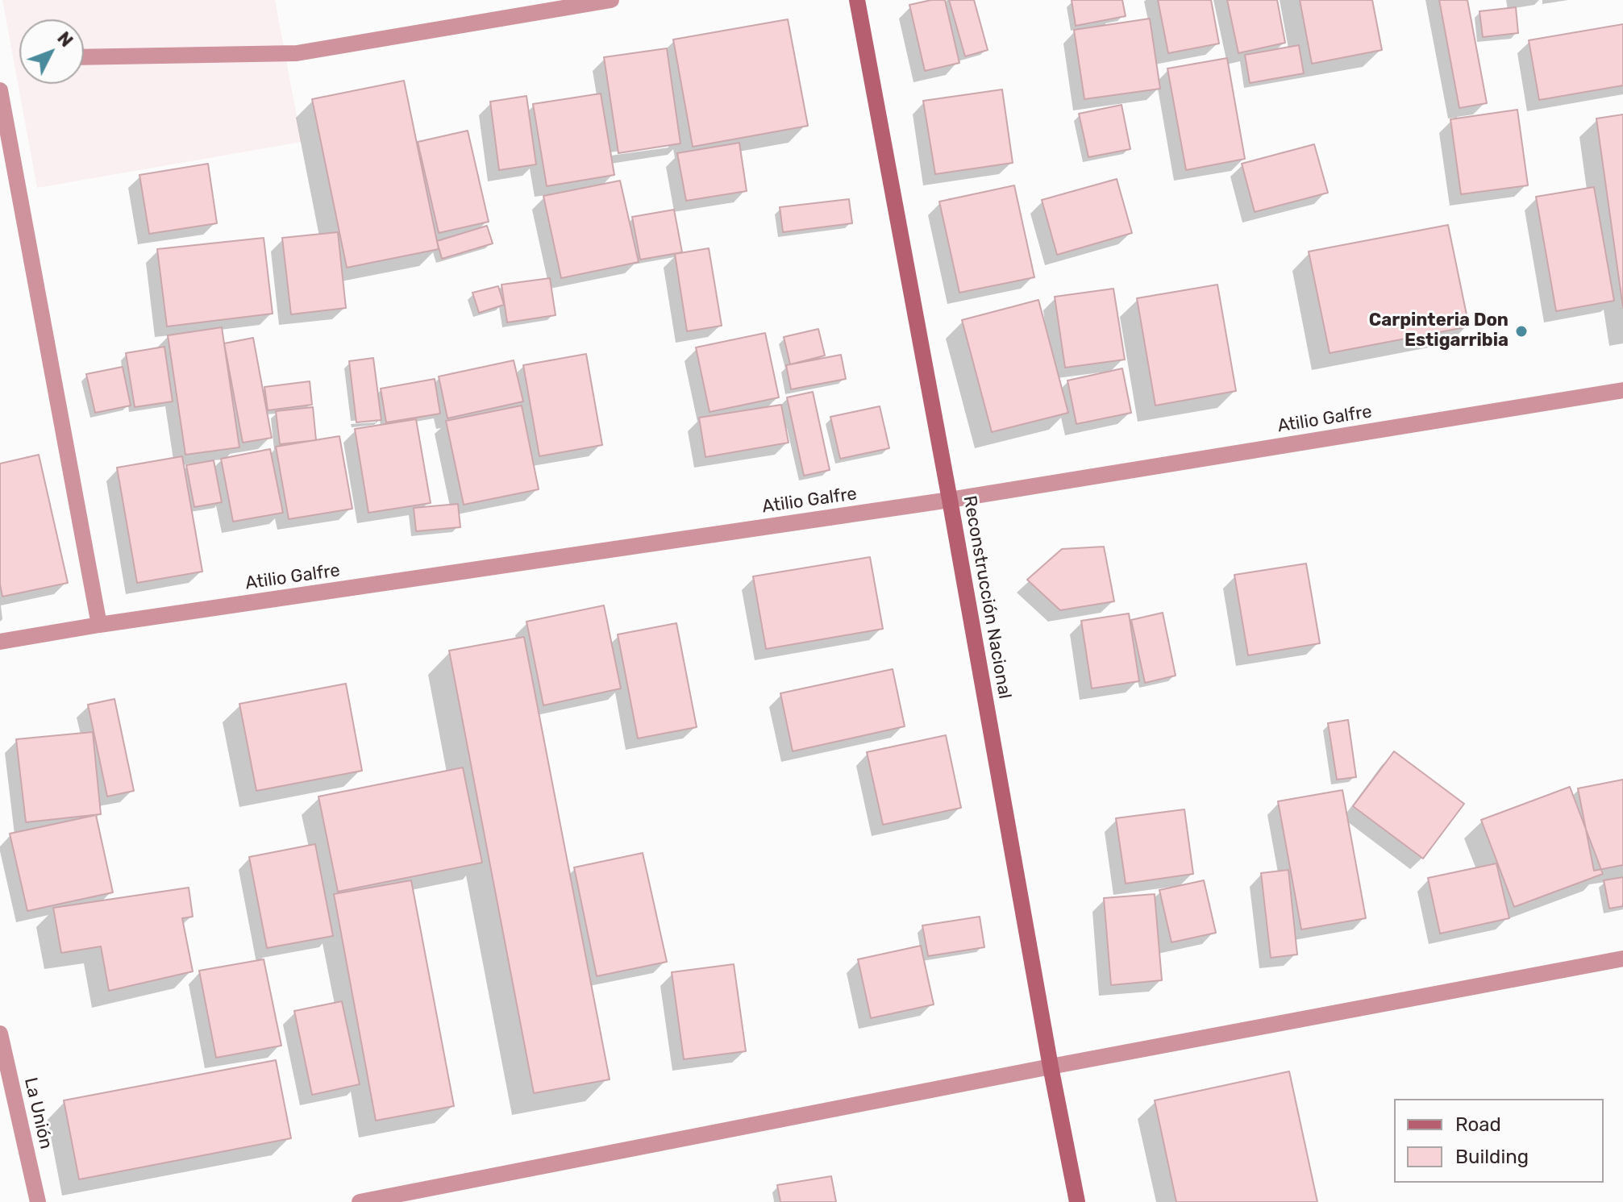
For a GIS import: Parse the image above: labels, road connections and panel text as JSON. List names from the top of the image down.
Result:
{
  "streets": {
    "street": ["Atilio Galfre", "Reconstrucción Nacional", "La Unión"]
  },
  "crossings": [
    ["Atilio Galfre", "Reconstrucción Nacional"]
  ],
  "places": ["Carpinteria Don Estigarribia"],
  "legend": ["Road", "Building"],
  "north": "top right"
}
